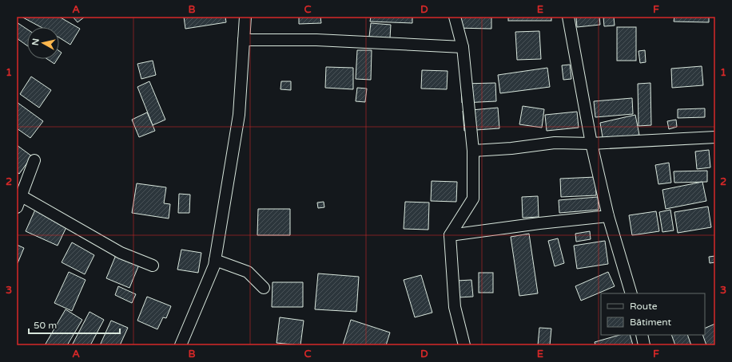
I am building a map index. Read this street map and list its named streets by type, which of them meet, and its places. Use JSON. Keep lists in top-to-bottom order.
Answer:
{
  "legend": ["Route", "Bâtiment"],
  "scale_bar": "50 m",
  "north": "left",
  "grid": {
    "columns": [
      "A",
      "B",
      "C",
      "D",
      "E",
      "F"
    ],
    "rows": ["1", "2", "3"]
  }
}
